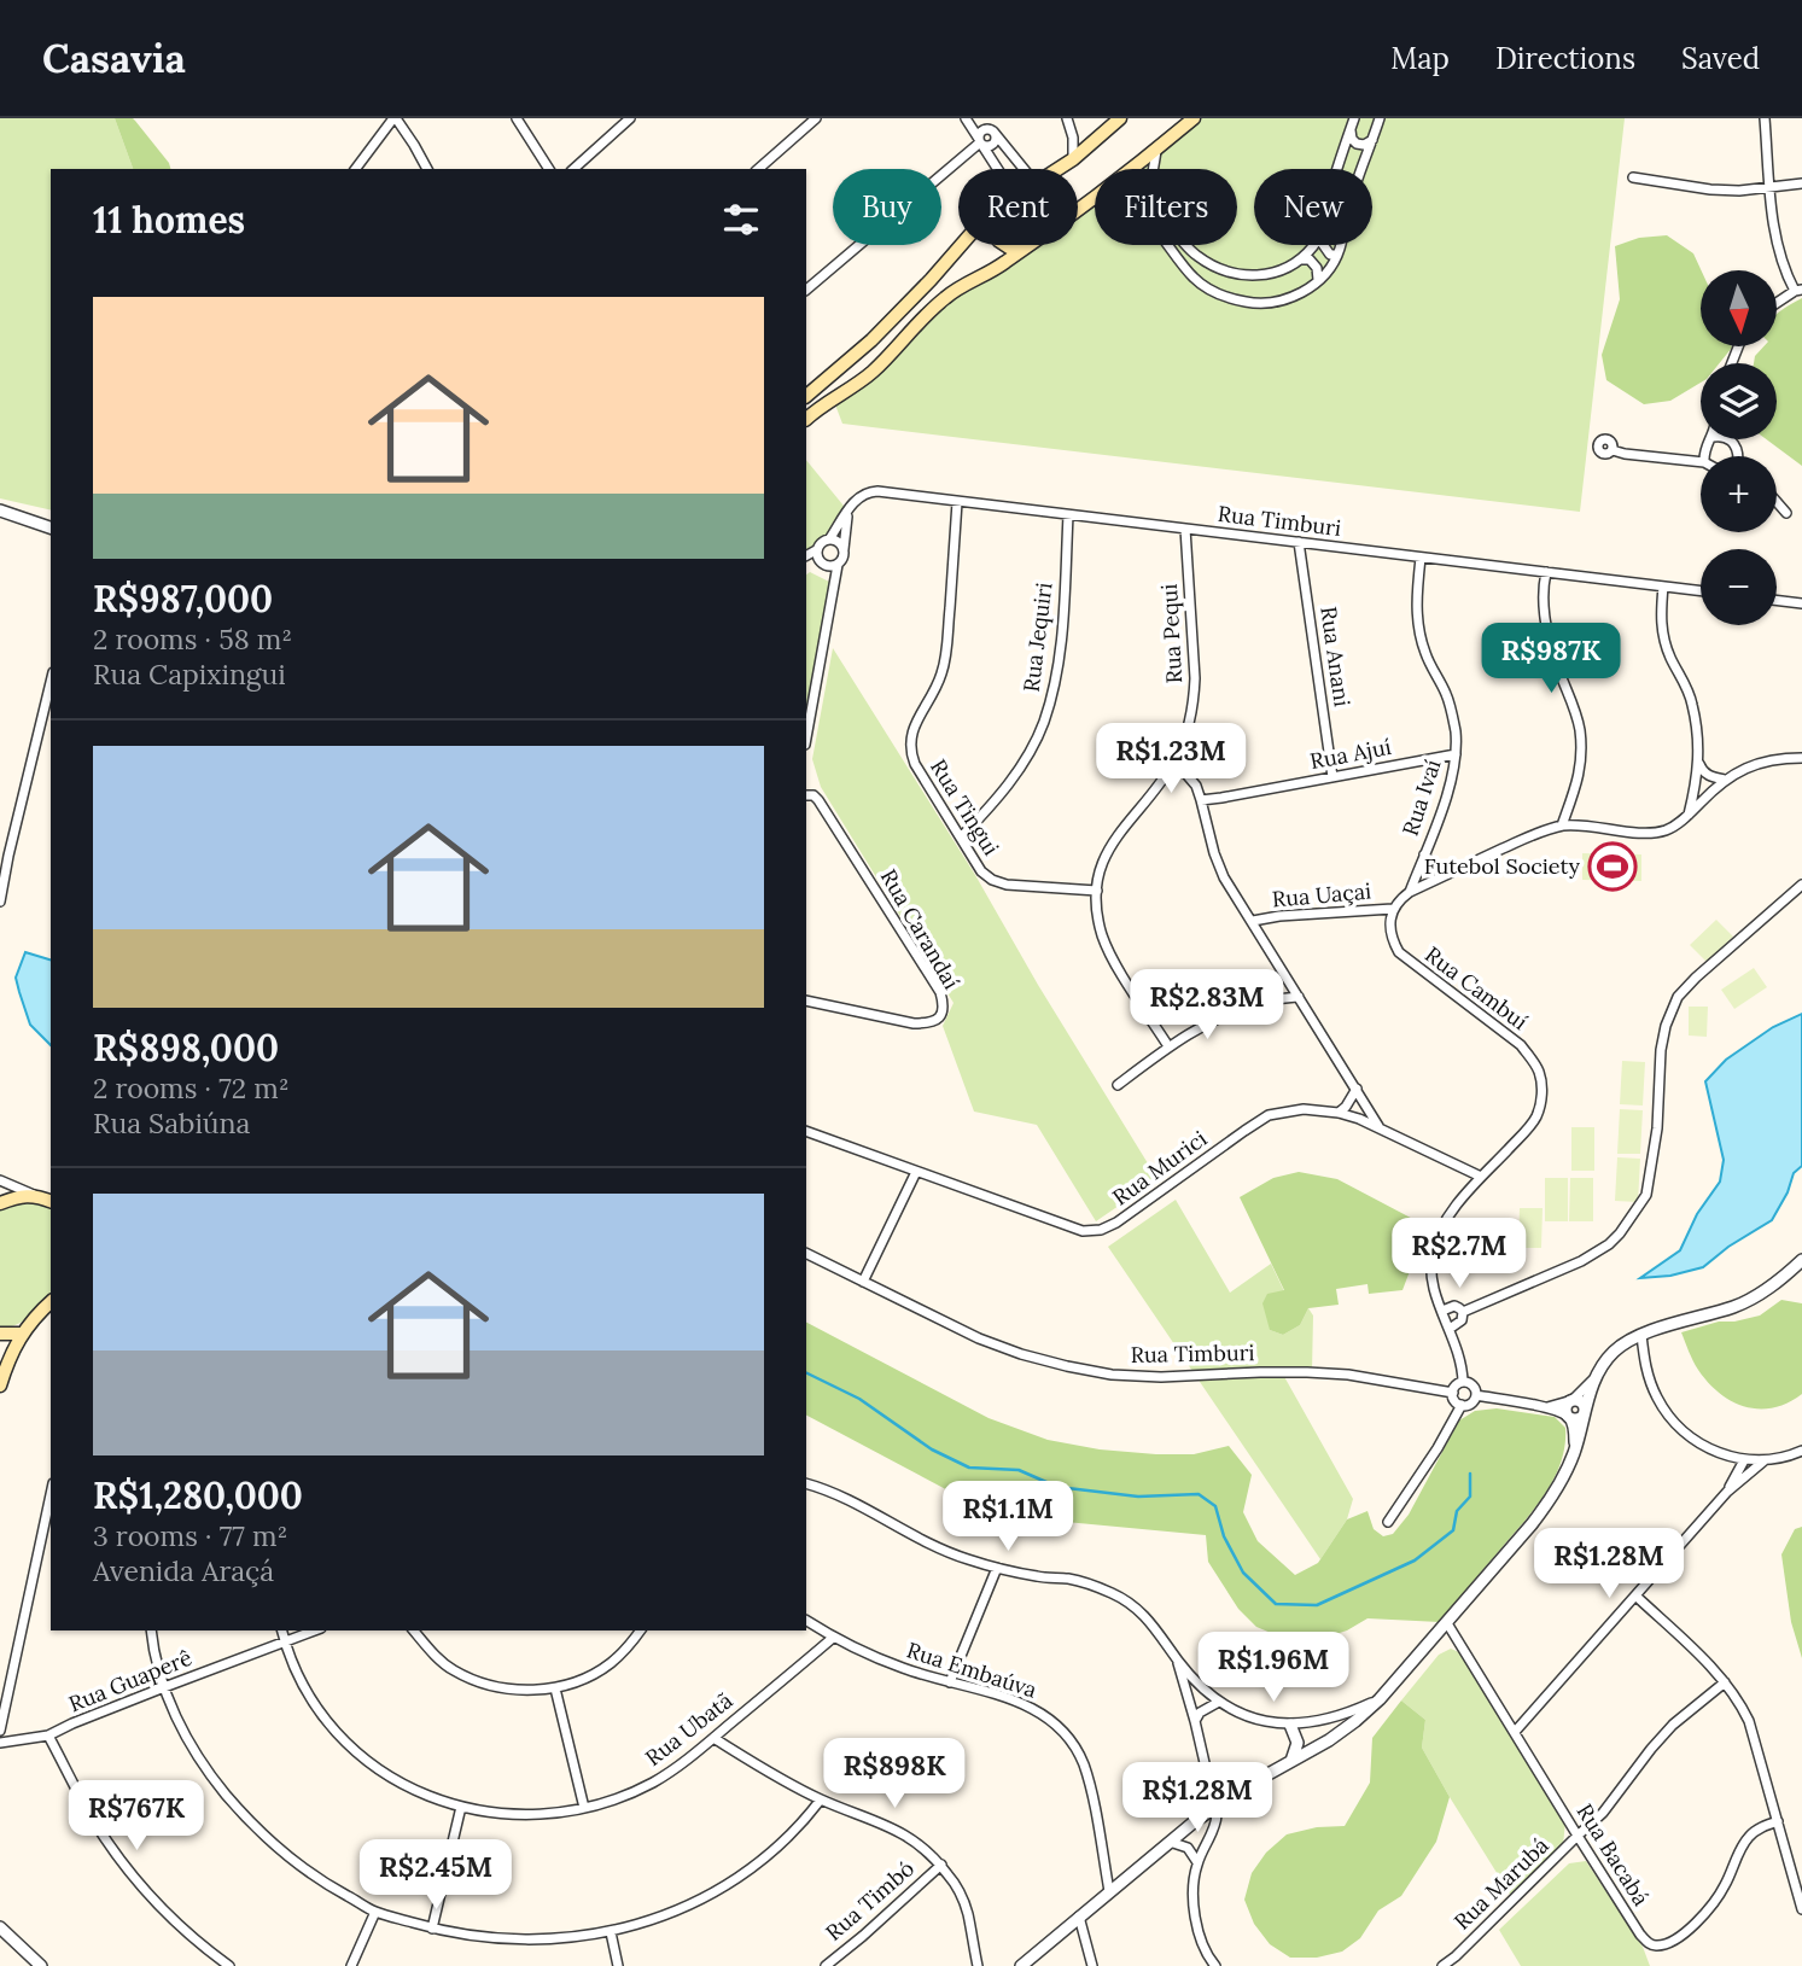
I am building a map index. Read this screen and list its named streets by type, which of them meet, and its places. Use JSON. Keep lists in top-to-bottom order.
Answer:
{
  "streets": {
    "street": [
      "Rua Timburi",
      "Rua Pequi",
      "Rua Jequiri",
      "Rua Anani",
      "Rua Ajuí",
      "Rua Ivaí",
      "Rua Tingui",
      "Rua Uaçai",
      "Rua Carandaí",
      "Rua Cambuí",
      "Rua Murici",
      "Rua Embaúva",
      "Rua Guaperê",
      "Rua Ubatã",
      "Rua Bacabá",
      "Rua Marubá",
      "Rua Timbó"
    ]
  },
  "crossings": [
    ["Rua Timburi", "Rua Pequi"],
    ["Rua Timburi", "Rua Jequiri"],
    ["Rua Timburi", "Rua Anani"],
    ["Rua Timburi", "Rua Ivaí"],
    ["Rua Timburi", "Rua Tingui"],
    ["Rua Pequi", "Rua Tingui"],
    ["Rua Jequiri", "Rua Tingui"],
    ["Rua Anani", "Rua Ajuí"],
    ["Rua Ajuí", "Rua Ivaí"],
    ["Rua Uaçai", "Rua Cambuí"],
    ["Rua Cambuí", "Rua Murici"],
    ["Rua Embaúva", "Rua Ubatã"],
    ["Rua Guaperê", "Rua Ubatã"],
    ["Rua Bacabá", "Rua Marubá"]
  ],
  "places": {
    "sports": ["Futebol Society"]
  },
  "north": "bottom",
  "page": {
    "header": "Casavia",
    "nav": ["Map", "Directions", "Saved"],
    "chip": [
      "Buy",
      "Rent",
      "Filters",
      "New"
    ],
    "heading": "11 homes",
    "map_buttons": ["+", "−"],
    "list": [
      {
        "name": "R$987,000",
        "note": "2 rooms · 58 m² · Rua Capixingui"
      },
      {
        "name": "R$898,000",
        "note": "2 rooms · 72 m² · Rua Sabiúna"
      },
      {
        "name": "R$1,280,000",
        "note": "3 rooms · 77 m² · Avenida Araçá"
      }
    ],
    "price": [
      "R$987K",
      "R$1.23M",
      "R$2.83M",
      "R$2.7M",
      "R$1.1M",
      "R$1.28M",
      "R$1.96M",
      "R$898K",
      "R$1.28M",
      "R$767K",
      "R$2.45M"
    ]
  }
}
